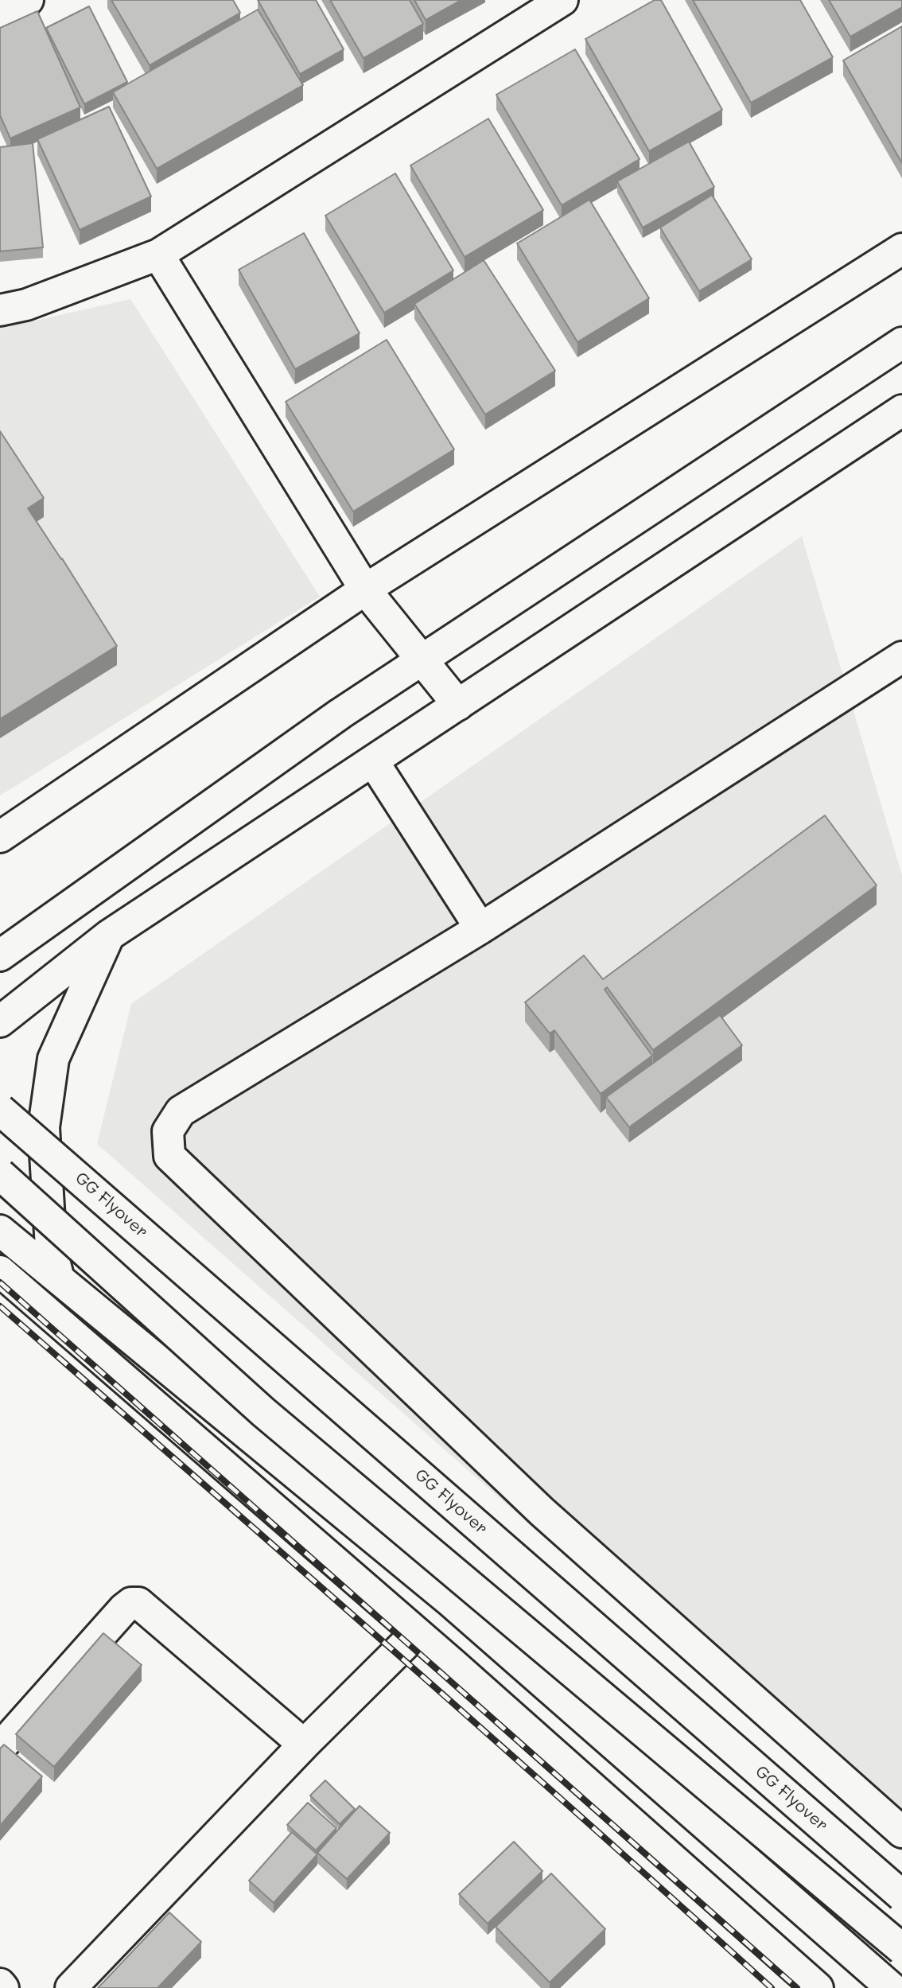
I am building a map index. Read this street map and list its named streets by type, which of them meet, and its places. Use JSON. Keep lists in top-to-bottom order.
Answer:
{
  "streets": {
    "main road": ["GG Flyover"]
  }
}
